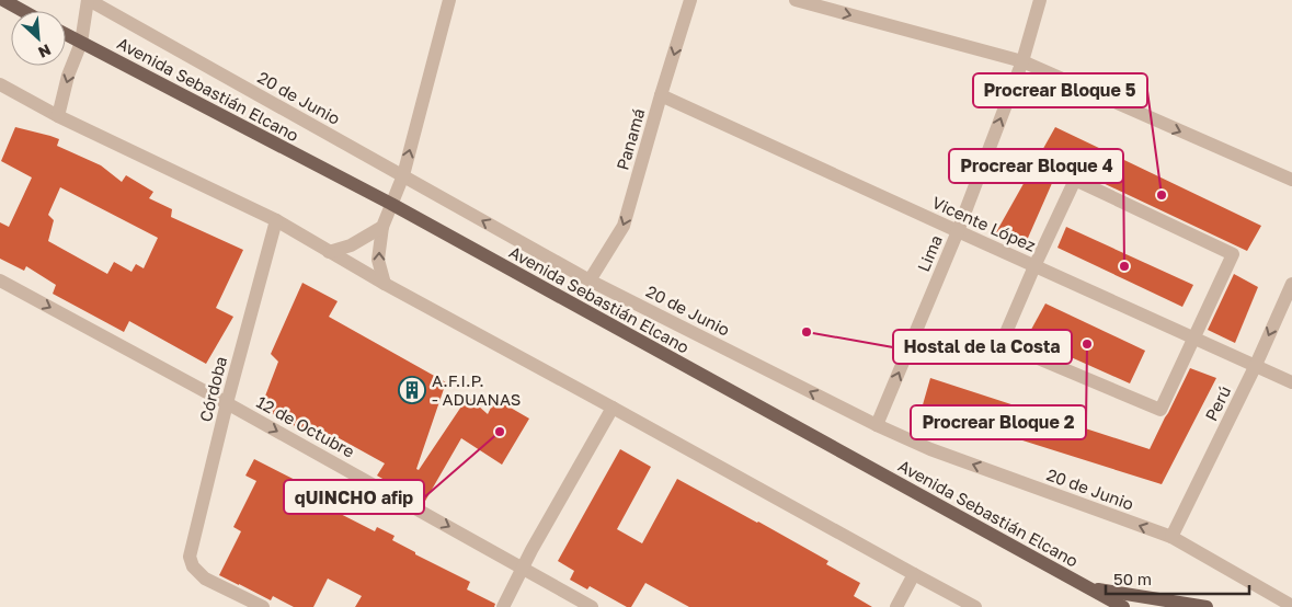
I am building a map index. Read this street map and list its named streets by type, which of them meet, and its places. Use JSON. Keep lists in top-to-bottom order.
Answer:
{
  "streets": {
    "main road": ["Avenida Sebastián Elcano"],
    "street": [
      "20 de Junio",
      "Panamá",
      "Vicente López",
      "Lima",
      "Córdoba",
      "Perú",
      "12 de Octubre"
    ]
  },
  "crossings": [
    ["20 de Junio", "Panamá"],
    ["20 de Junio", "Lima"],
    ["20 de Junio", "Perú"],
    ["Panamá", "Vicente López"],
    ["Vicente López", "Lima"],
    ["Vicente López", "Perú"],
    ["Córdoba", "12 de Octubre"]
  ],
  "one_way": ["Panamá", "Lima", "12 de Octubre"],
  "places": {
    "other": [
      "Procrear Bloque 5",
      "Procrear Bloque 4",
      "Hostal de la Costa",
      "Procrear Bloque 2",
      "qUINCHO afip"
    ],
    "building": ["A.F.I.P. - ADUANAS"]
  },
  "scale_bar": "50 m",
  "north": "bottom right"
}
